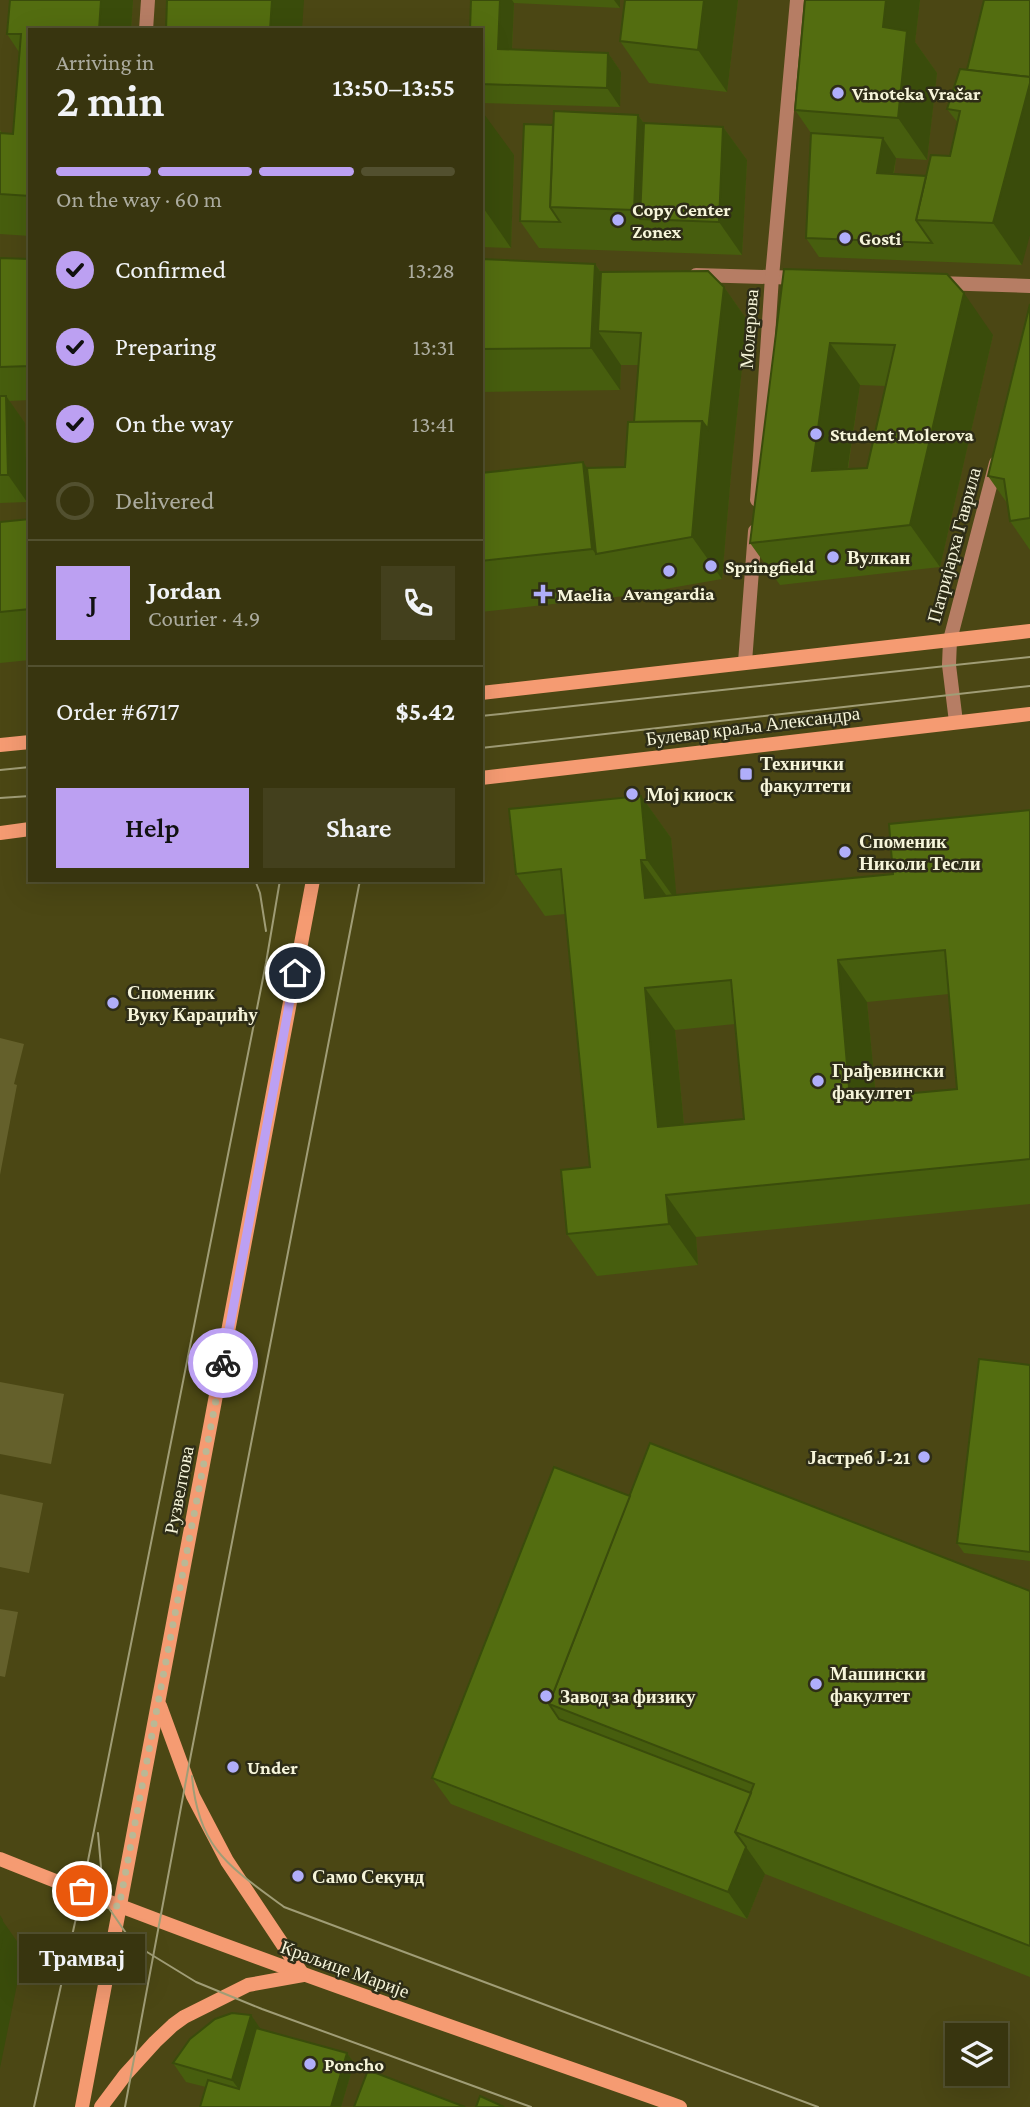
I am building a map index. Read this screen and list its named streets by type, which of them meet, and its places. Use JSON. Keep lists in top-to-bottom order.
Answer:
{
  "streets": {
    "main road": ["Булевар краља Александра", "Рузвелтова", "Краљице Марије"],
    "street": ["Молерова", "Патријарха Гаврила"]
  },
  "crossings": [
    ["Патријарха Гаврила", "Булевар краља Александра"],
    ["Рузвелтова", "Краљице Марије"]
  ],
  "places": {
    "other": [
      "Vinoteka Vračar",
      "Copy Center Zonex",
      "Gosti",
      "Student Molerova",
      "Вулкан",
      "Springfield",
      "Avangardia",
      "Мој киоск",
      "Споменик Николи Тесли",
      "Споменик Вуку Караџићу",
      "Грађевински факултет",
      "Јастреб Ј-21",
      "Машински факултет",
      "Завод за физику",
      "Under",
      "Само Секунд",
      "Трамвај",
      "Poncho"
    ],
    "health": ["Maelia"],
    "transit": ["Технички факултети"]
  },
  "page": {
    "heading": ["2 min", "Arriving in", "13:50–13:55"],
    "panel": [
      "Jordan",
      "Courier · 4.9",
      "Order #6717",
      "$5.42"
    ],
    "bar": "On the way · 60 m",
    "list": [
      ["Confirmed", "13:28"],
      ["Preparing", "13:31"],
      ["On the way", "13:41"],
      "Delivered"
    ],
    "round": "J",
    "buttons": ["Help", "Share"],
    "bubble": "Трамвај"
  }
}
